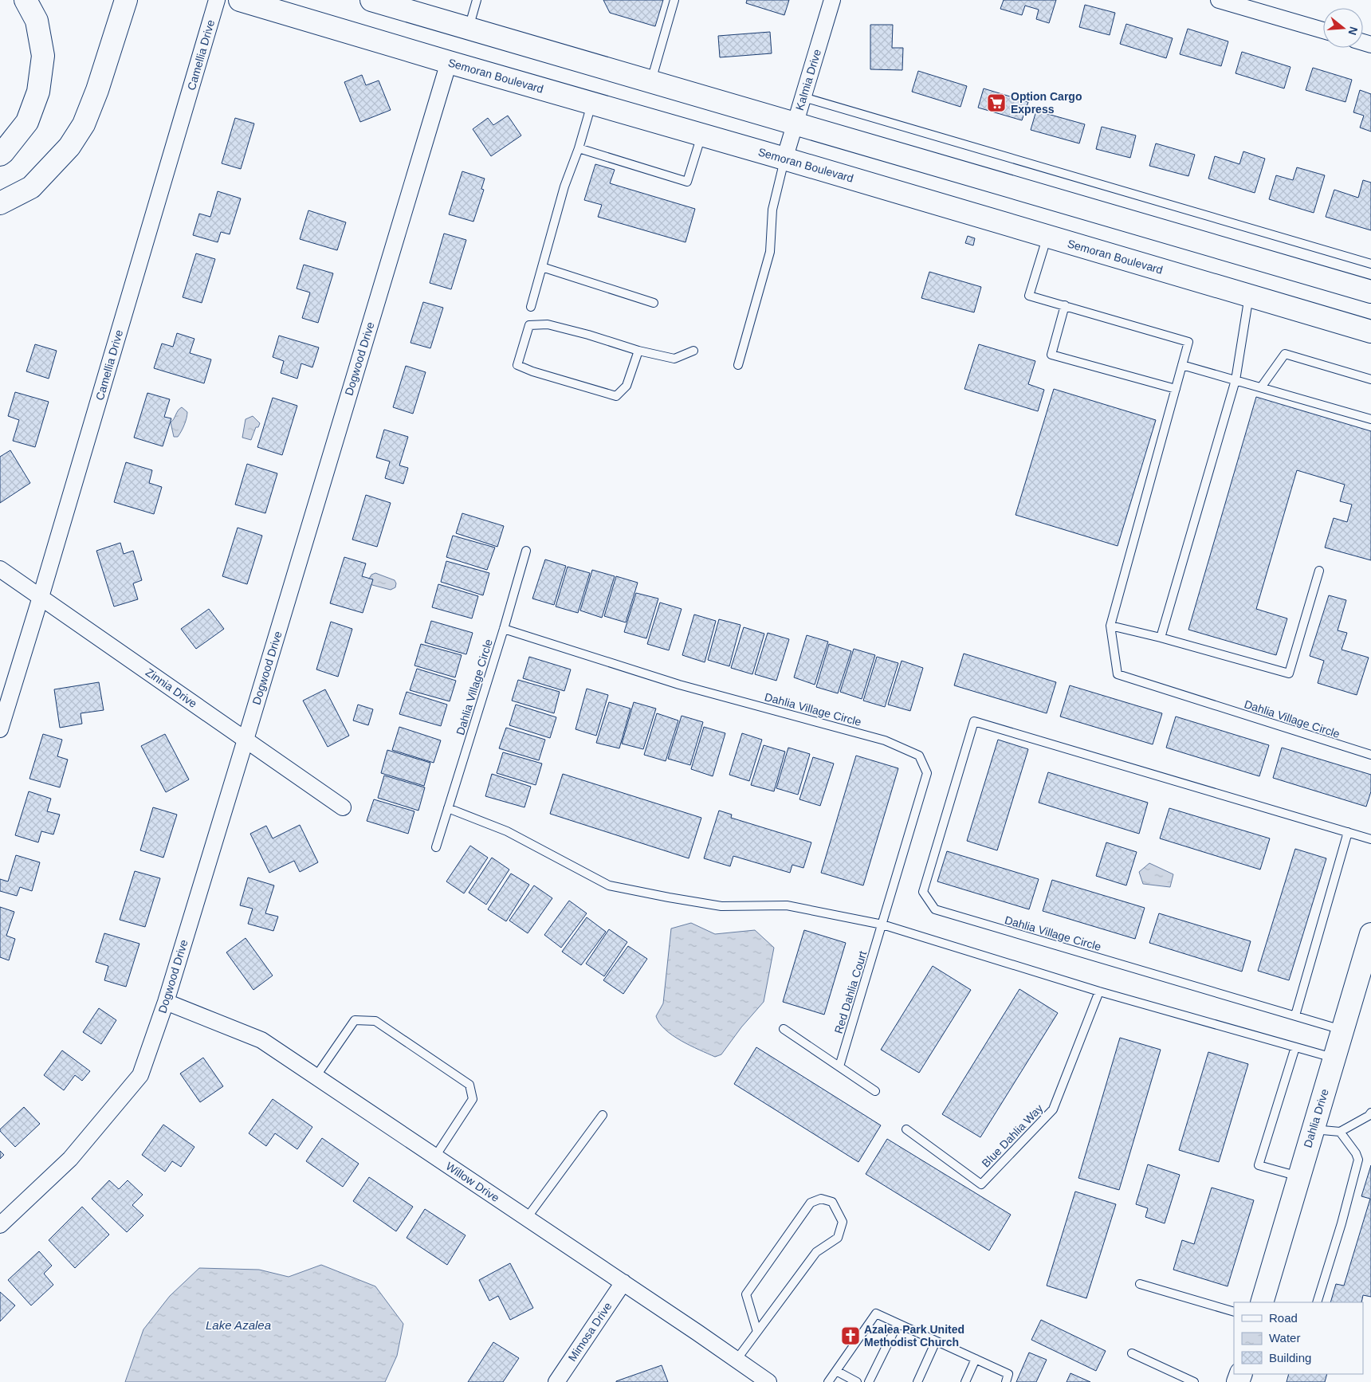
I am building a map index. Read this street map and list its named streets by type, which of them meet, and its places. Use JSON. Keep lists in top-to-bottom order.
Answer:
{
  "streets": {
    "main road": ["Semoran Boulevard", "Dahlia Drive"],
    "street": [
      "Camellia Drive",
      "Kalmia Drive",
      "Dogwood Drive",
      "Zinnia Drive",
      "Willow Drive",
      "Mimosa Drive"
    ],
    "lane": ["Dahlia Village Circle", "Red Dahlia Court", "Blue Dahlia Way"]
  },
  "crossings": [
    ["Camellia Drive", "Zinnia Drive"],
    ["Semoran Boulevard", "Kalmia Drive"],
    ["Semoran Boulevard", "Dogwood Drive"],
    ["Dogwood Drive", "Zinnia Drive"],
    ["Dogwood Drive", "Willow Drive"],
    ["Dahlia Village Circle", "Red Dahlia Court"],
    ["Dahlia Village Circle", "Dahlia Drive"],
    ["Willow Drive", "Mimosa Drive"]
  ],
  "water": ["Lake Azalea"],
  "places": {
    "supermarket": ["Option Cargo Express"],
    "church": ["Azalea Park United Methodist Church"]
  },
  "legend": ["Road", "Water", "Building"],
  "north": "right"
}
